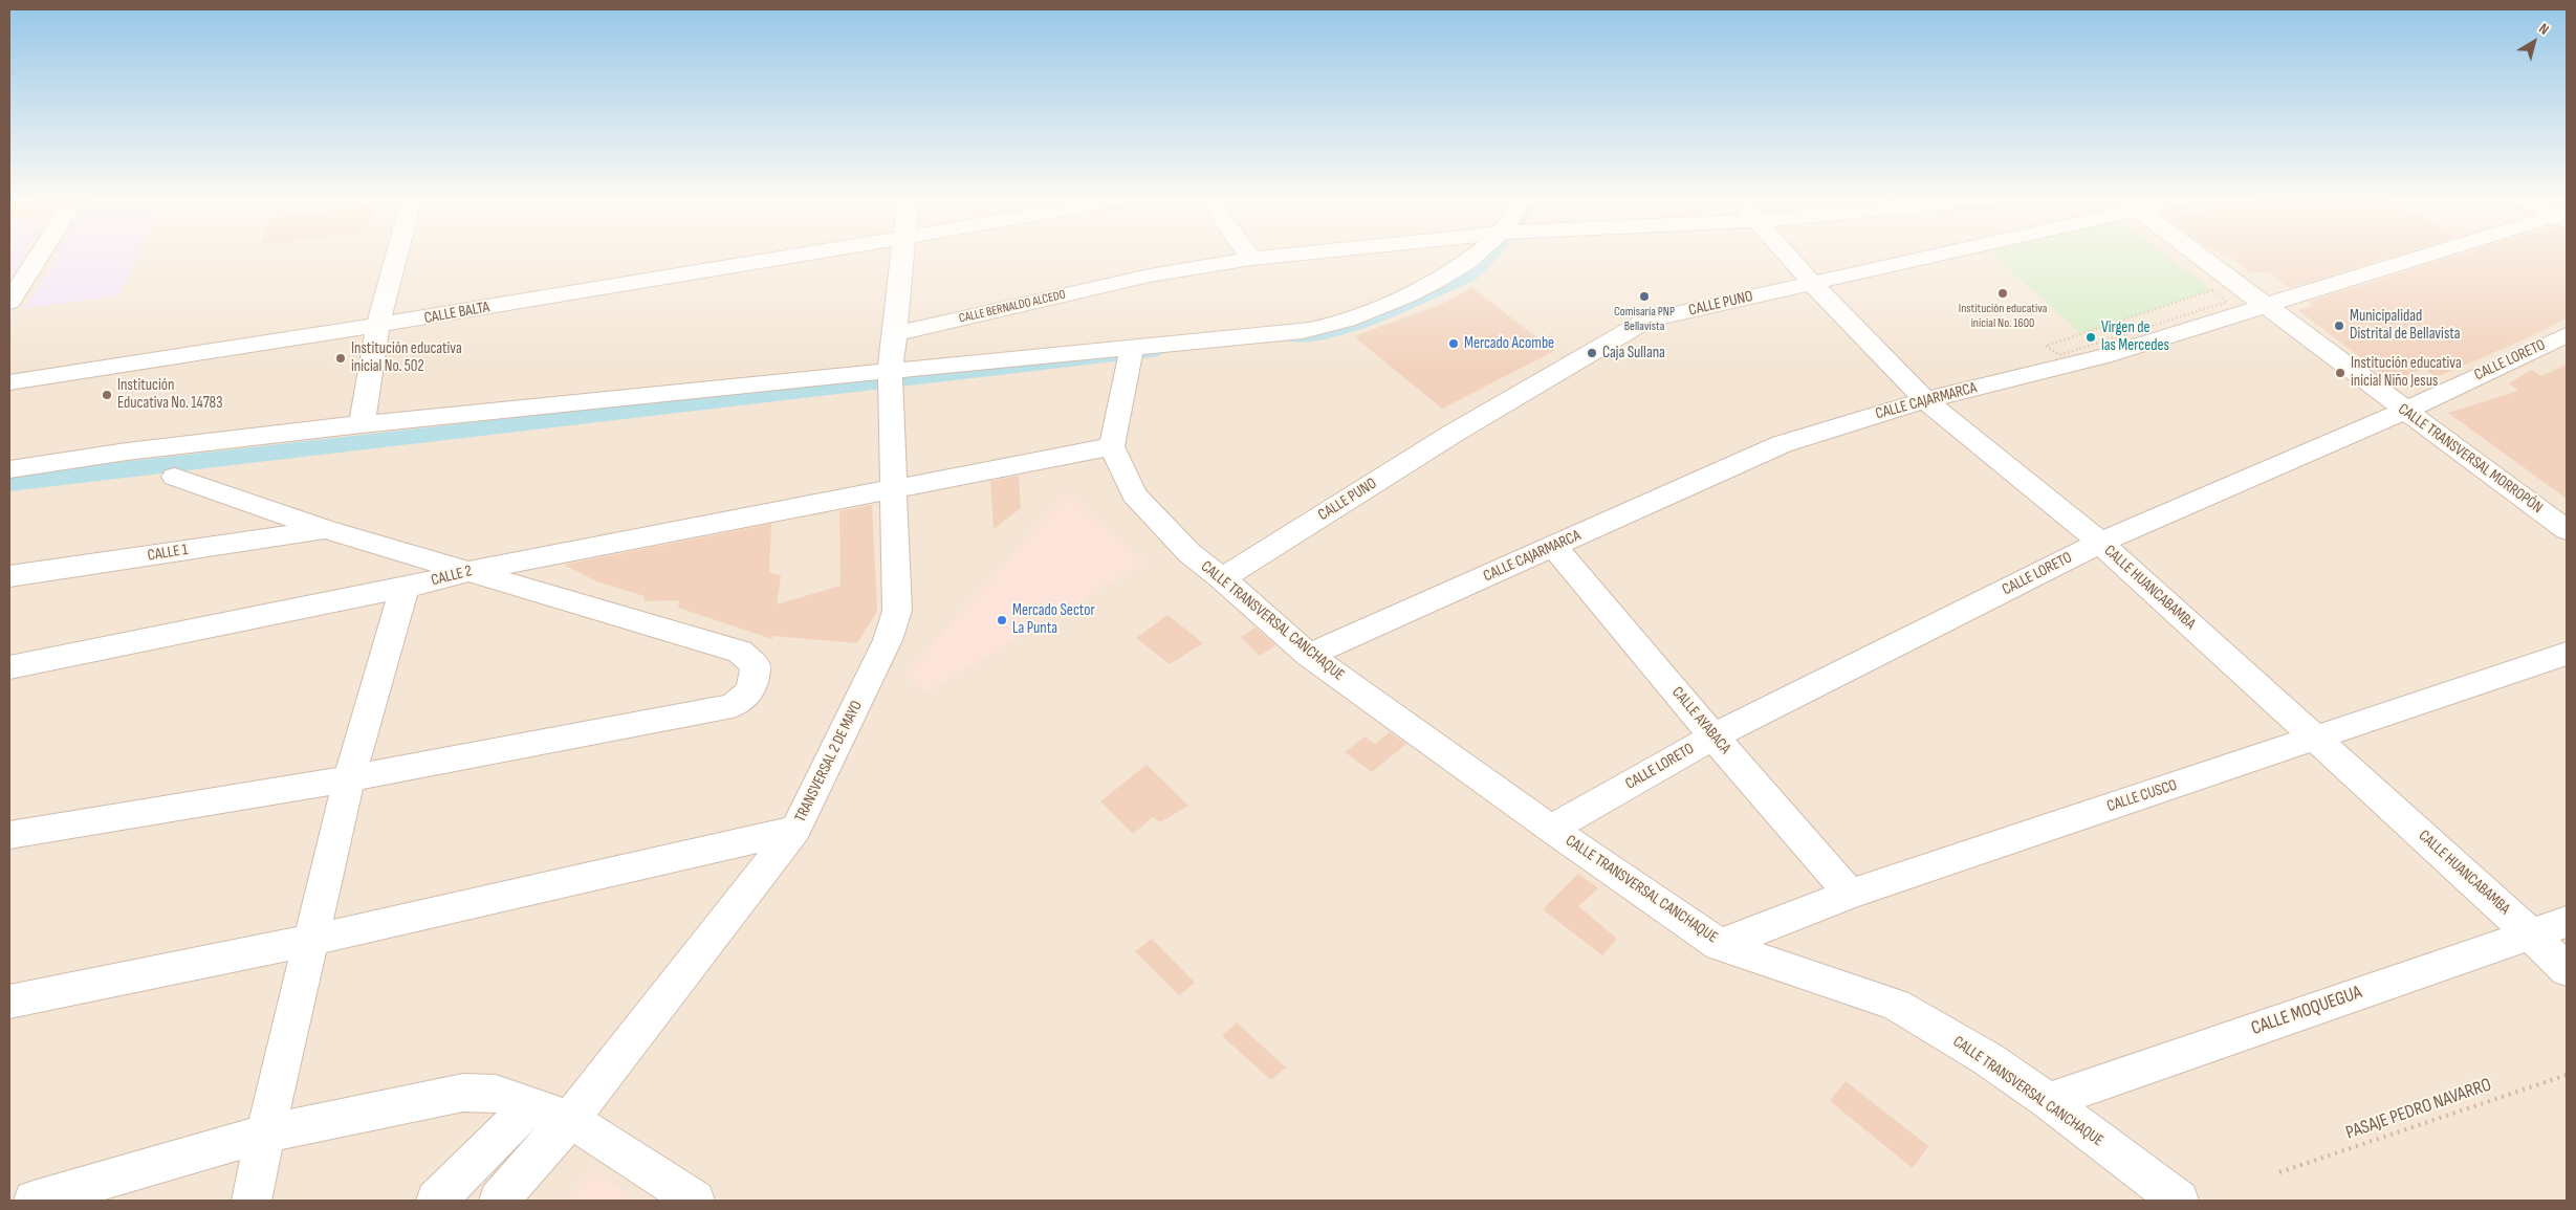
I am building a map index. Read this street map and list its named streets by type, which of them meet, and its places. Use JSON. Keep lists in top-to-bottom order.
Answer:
{
  "streets": {
    "street": [
      "CALLE PUNO",
      "CALLE BERNALDO ALCEDO",
      "CALLE BALTA",
      "CALLE LORETO",
      "CALLE CAJARMARCA",
      "CALLE TRANSVERSAL MORROPÓN",
      "CALLE 1",
      "CALLE 2",
      "CALLE HUANCABAMBA",
      "CALLE TRANSVERSAL CANCHAQUE",
      "CALLE AYABACA",
      "TRANSVERSAL 2 DE MAYO",
      "CALLE CUSCO",
      "CALLE MOQUEGUA"
    ],
    "path": ["PASAJE PEDRO NAVARRO"]
  },
  "crossings": [
    ["CALLE PUNO", "CALLE HUANCABAMBA"],
    ["CALLE PUNO", "CALLE TRANSVERSAL CANCHAQUE"],
    ["CALLE BERNALDO ALCEDO", "TRANSVERSAL 2 DE MAYO"],
    ["CALLE LORETO", "CALLE TRANSVERSAL MORROPÓN"],
    ["CALLE LORETO", "CALLE HUANCABAMBA"],
    ["CALLE LORETO", "CALLE TRANSVERSAL CANCHAQUE"],
    ["CALLE LORETO", "CALLE AYABACA"],
    ["CALLE CAJARMARCA", "CALLE TRANSVERSAL MORROPÓN"],
    ["CALLE CAJARMARCA", "CALLE HUANCABAMBA"],
    ["CALLE CAJARMARCA", "CALLE TRANSVERSAL CANCHAQUE"],
    ["CALLE CAJARMARCA", "CALLE AYABACA"],
    ["CALLE 2", "CALLE TRANSVERSAL CANCHAQUE"],
    ["CALLE 2", "TRANSVERSAL 2 DE MAYO"],
    ["CALLE HUANCABAMBA", "CALLE CUSCO"],
    ["CALLE HUANCABAMBA", "CALLE MOQUEGUA"],
    ["CALLE TRANSVERSAL CANCHAQUE", "CALLE CUSCO"],
    ["CALLE TRANSVERSAL CANCHAQUE", "CALLE MOQUEGUA"],
    ["CALLE AYABACA", "CALLE CUSCO"]
  ],
  "places": [
    "Institución educativa inicial No. 1600",
    "Comisaría PNP Bellavista",
    "Municipalidad Distrital de Bellavista",
    "Virgen de las Mercedes",
    "Mercado Acombe",
    "Caja Sullana",
    "Institución educativa inicial No. 502",
    "Institución educativa inicial Niño Jesus",
    "Institución Educativa No. 14783",
    "Mercado Sector La Punta"
  ],
  "north": "top right"
}
